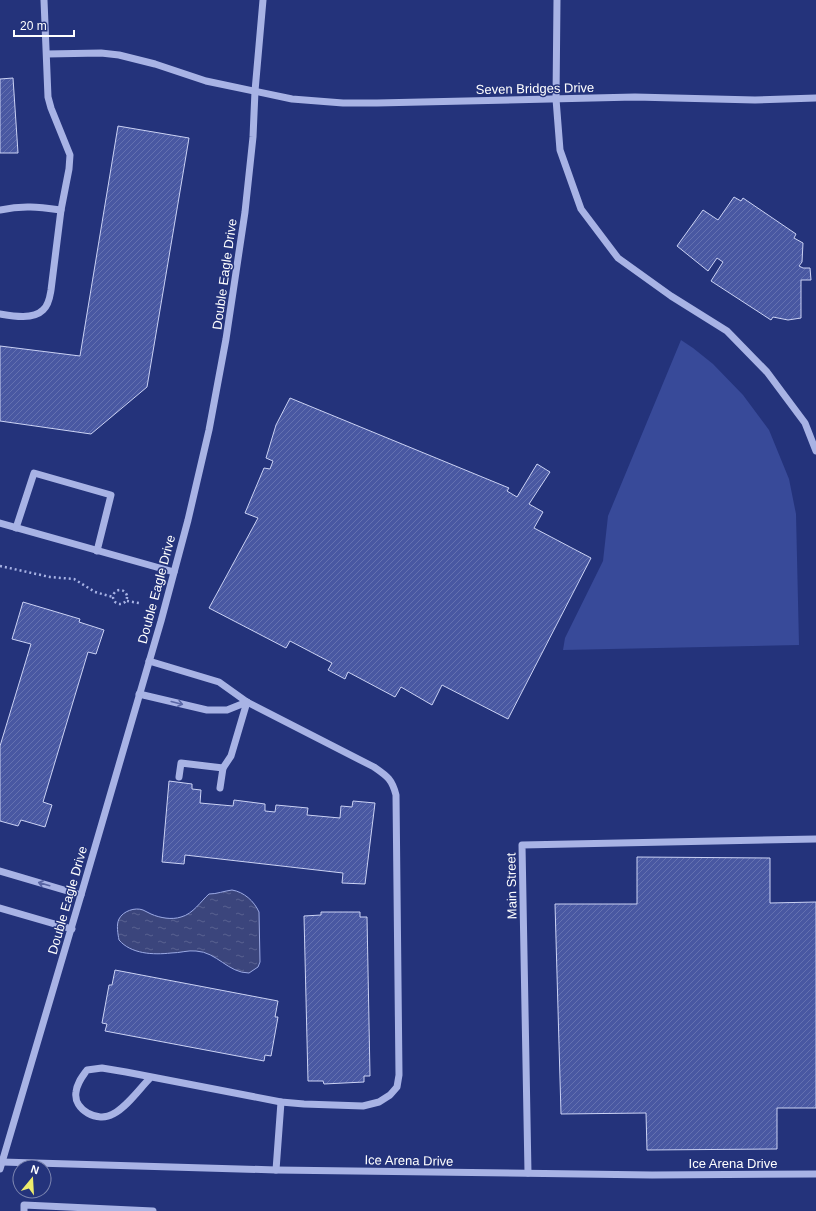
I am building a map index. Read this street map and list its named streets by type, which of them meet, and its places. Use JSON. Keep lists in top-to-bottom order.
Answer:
{
  "streets": {
    "street": [
      "Seven Bridges Drive",
      "Double Eagle Drive",
      "Main Street",
      "Ice Arena Drive"
    ]
  },
  "crossings": [
    ["Seven Bridges Drive", "Double Eagle Drive"],
    ["Double Eagle Drive", "Ice Arena Drive"],
    ["Main Street", "Ice Arena Drive"]
  ],
  "scale_bar": "20 m",
  "north": "top"
}
